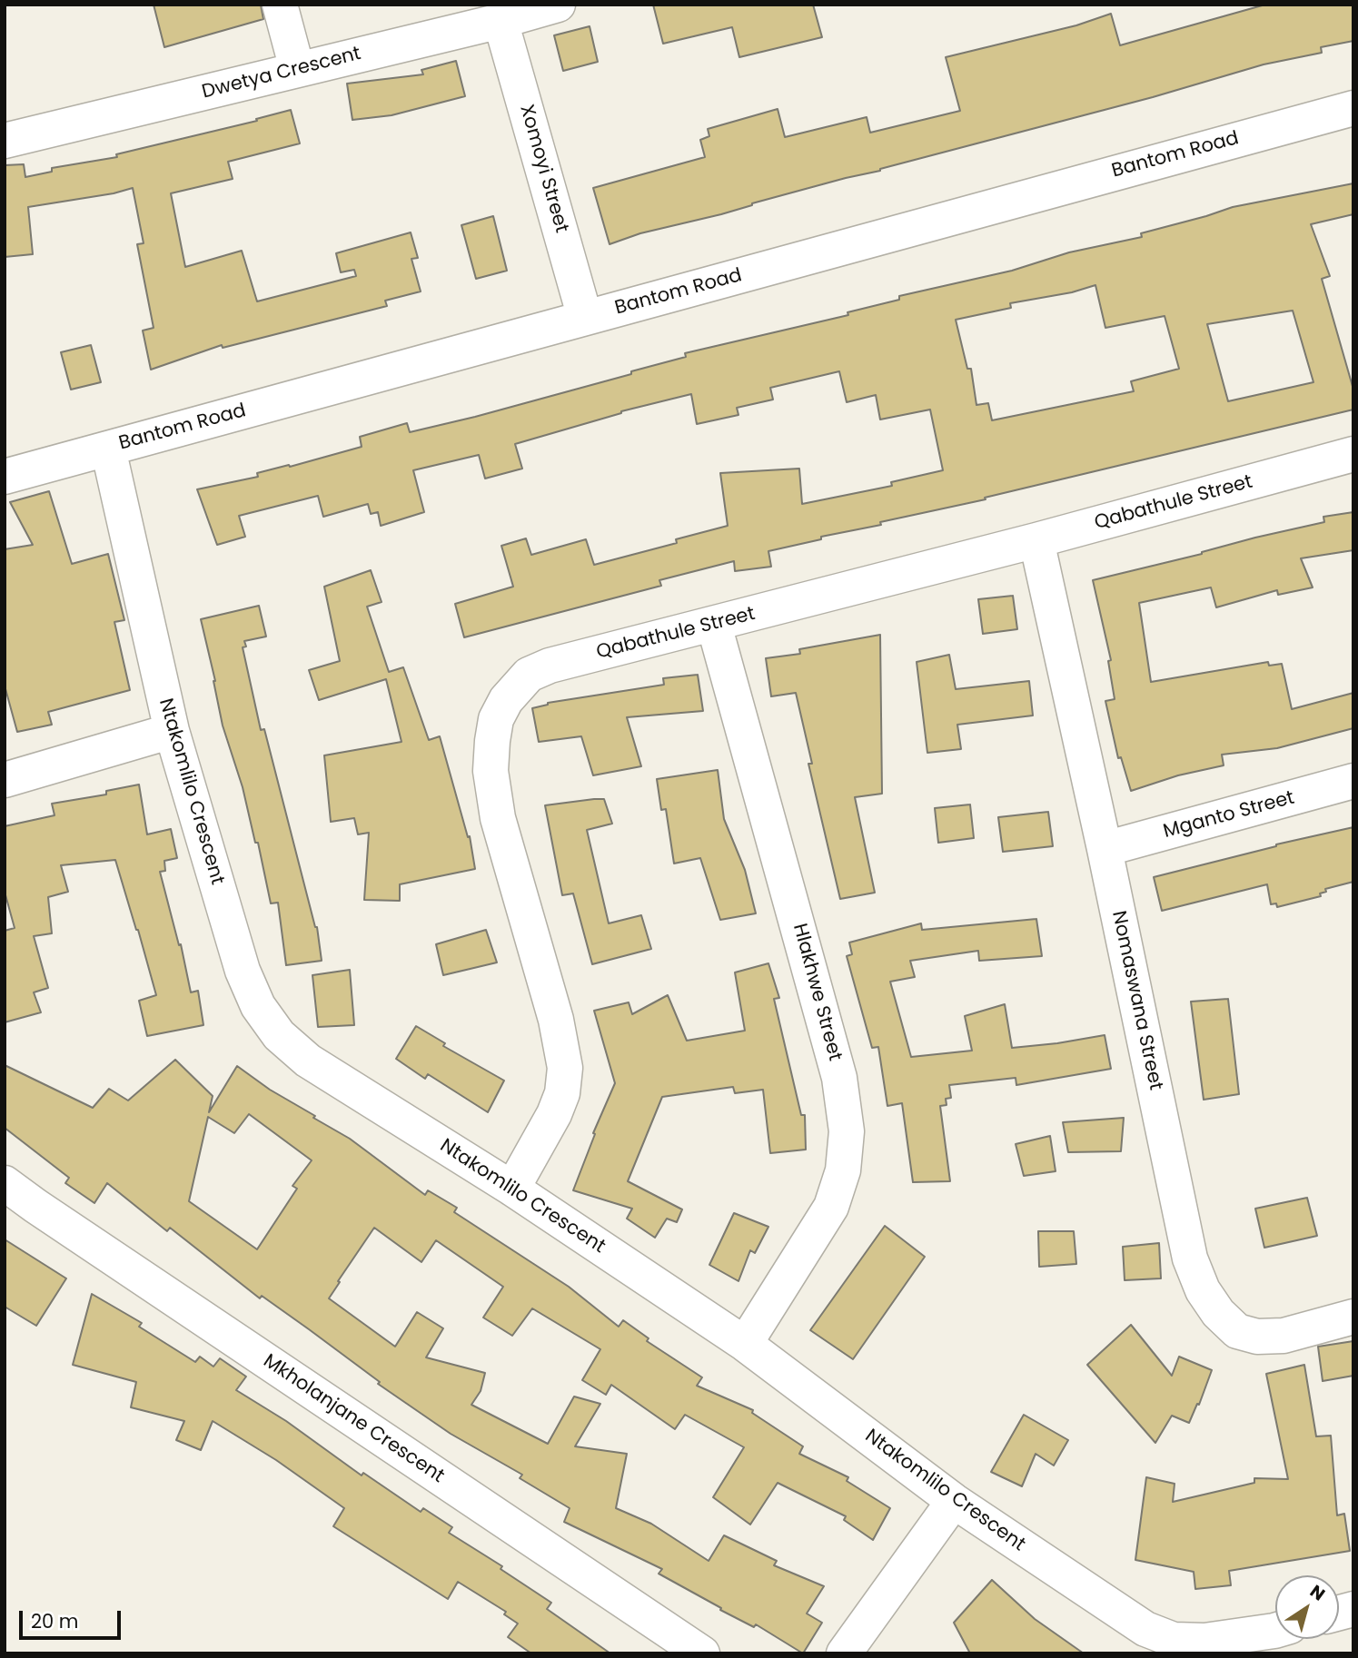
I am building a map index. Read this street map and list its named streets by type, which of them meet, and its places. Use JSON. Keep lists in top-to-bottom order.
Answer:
{
  "streets": {
    "street": [
      "Dwetya Crescent",
      "Bantom Road",
      "Xomoyi Street",
      "Qabathule Street",
      "Ntakomlilo Crescent",
      "Mganto Street",
      "Hlakhwe Street",
      "Nomaswana Street",
      "Mkholanjane Crescent"
    ]
  },
  "crossings": [
    ["Dwetya Crescent", "Xomoyi Street"],
    ["Bantom Road", "Xomoyi Street"],
    ["Bantom Road", "Ntakomlilo Crescent"],
    ["Qabathule Street", "Ntakomlilo Crescent"],
    ["Qabathule Street", "Hlakhwe Street"],
    ["Qabathule Street", "Nomaswana Street"],
    ["Ntakomlilo Crescent", "Hlakhwe Street"],
    ["Mganto Street", "Nomaswana Street"]
  ],
  "scale_bar": "20 m",
  "north": "top right"
}
